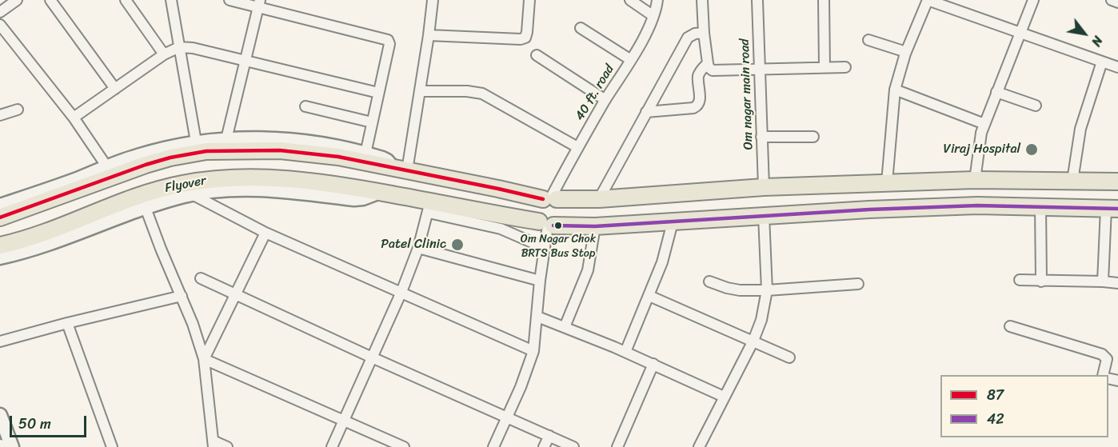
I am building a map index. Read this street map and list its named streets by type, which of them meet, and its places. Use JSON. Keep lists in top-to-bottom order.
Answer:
{
  "streets": {
    "highway": ["Flyover"],
    "street": ["40 ft. road", "Om nagar main road"]
  },
  "crossings": [
    ["40 ft. road", "Flyover"]
  ],
  "places": ["Viraj Hospital", "Om Nagar Chok BRTS Bus Stop", "Patel Clinic"],
  "lines": ["transit line 87", "transit line 42"],
  "legend": ["87", "42"],
  "scale_bar": "50 m",
  "north": "bottom right"
}
